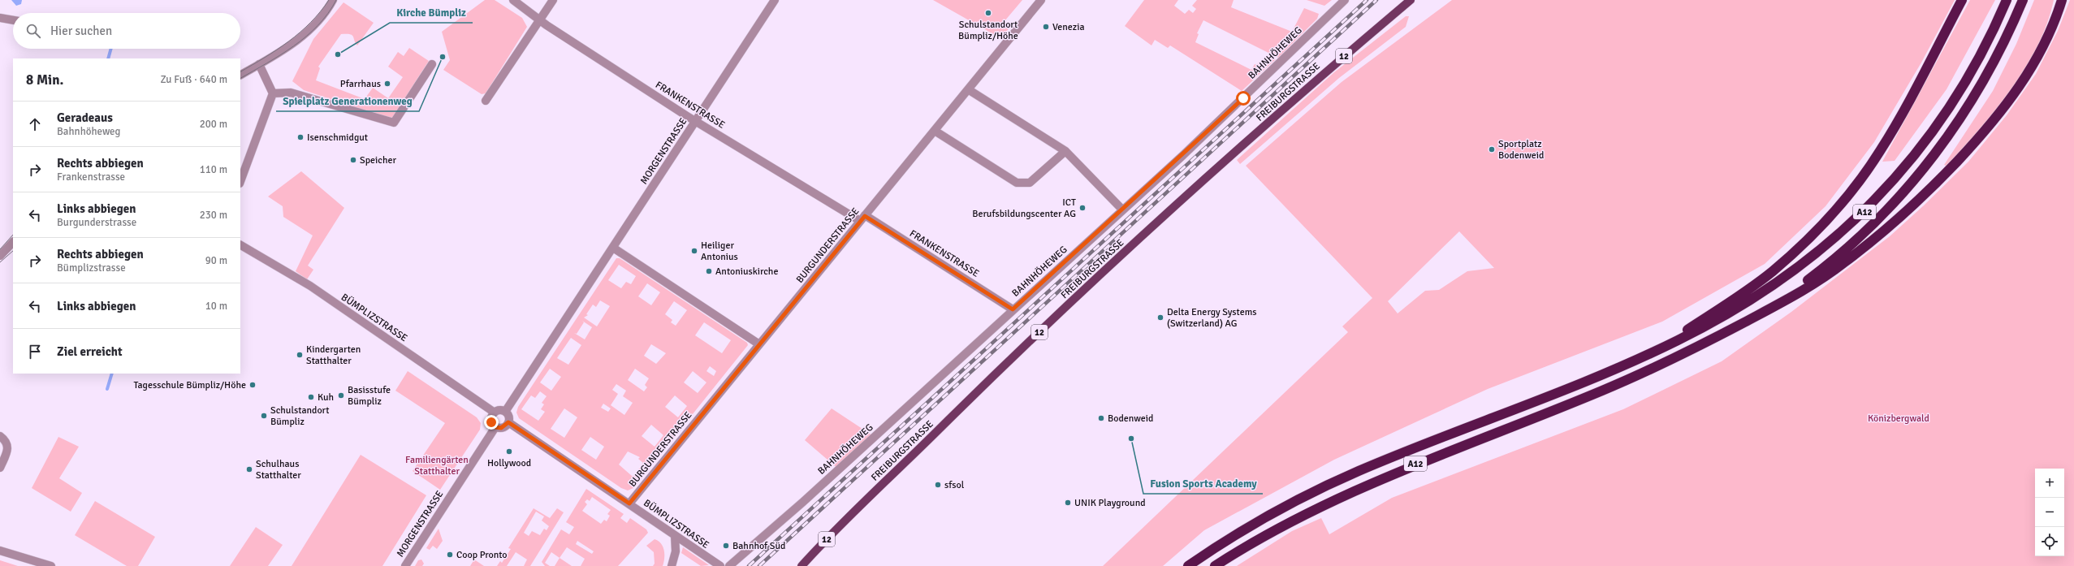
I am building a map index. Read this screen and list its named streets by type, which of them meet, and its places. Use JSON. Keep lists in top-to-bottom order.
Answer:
{
  "streets": {
    "highway": ["A12"],
    "main road": ["12", "FREIBURGSTRASSE"],
    "street": [
      "BAHNHÖHEWEG",
      "FRANKENSTRASSE",
      "MORGENSTRASSE",
      "BURGUNDERSTRASSE",
      "BÜMPLIZSTRASSE"
    ]
  },
  "crossings": [
    ["BAHNHÖHEWEG", "FRANKENSTRASSE"],
    ["FRANKENSTRASSE", "MORGENSTRASSE"],
    ["FRANKENSTRASSE", "BURGUNDERSTRASSE"],
    ["MORGENSTRASSE", "BÜMPLIZSTRASSE"],
    ["BURGUNDERSTRASSE", "BÜMPLIZSTRASSE"]
  ],
  "parks": ["Könizbergwald", "Familiengärten Statthalter"],
  "places": [
    "Schulstandort Bümpliz/Höhe",
    "Venezia",
    "Kirche Bümpliz",
    "Spielplatz Generationenweg",
    "Pfarrhaus",
    "Isenschmidgut",
    "Sportplatz Bodenweid",
    "Speicher",
    "ICT Berufsbildungscenter AG",
    "Heiliger Antonius",
    "Antoniuskirche",
    "Delta Energy Systems (Switzerland) AG",
    "Kindergarten Statthalter",
    "Tagesschule Bümpliz/Höhe",
    "Basisstufe Bümpliz",
    "Kuh",
    "Schulstandort Bümpliz",
    "Bodenweid",
    "Fusion Sports Academy",
    "Hollywood",
    "Schulhaus Statthalter",
    "sfsol",
    "UNIK Playground",
    "Bahnhof Süd",
    "Coop Pronto"
  ],
  "page": {
    "search": "Hier suchen",
    "heading": ["8 Min.", "Zu Fuß · 640 m"],
    "list": [
      ["Geradeaus", "Bahnhöheweg", "200 m"],
      ["Rechts abbiegen", "Frankenstrasse", "110 m"],
      ["Links abbiegen", "Burgunderstrasse", "230 m"],
      ["Rechts abbiegen", "Bümplizstrasse", "90 m"],
      ["Links abbiegen", "10 m"],
      "Ziel erreicht"
    ],
    "map_buttons": ["+", "−"]
  }
}
